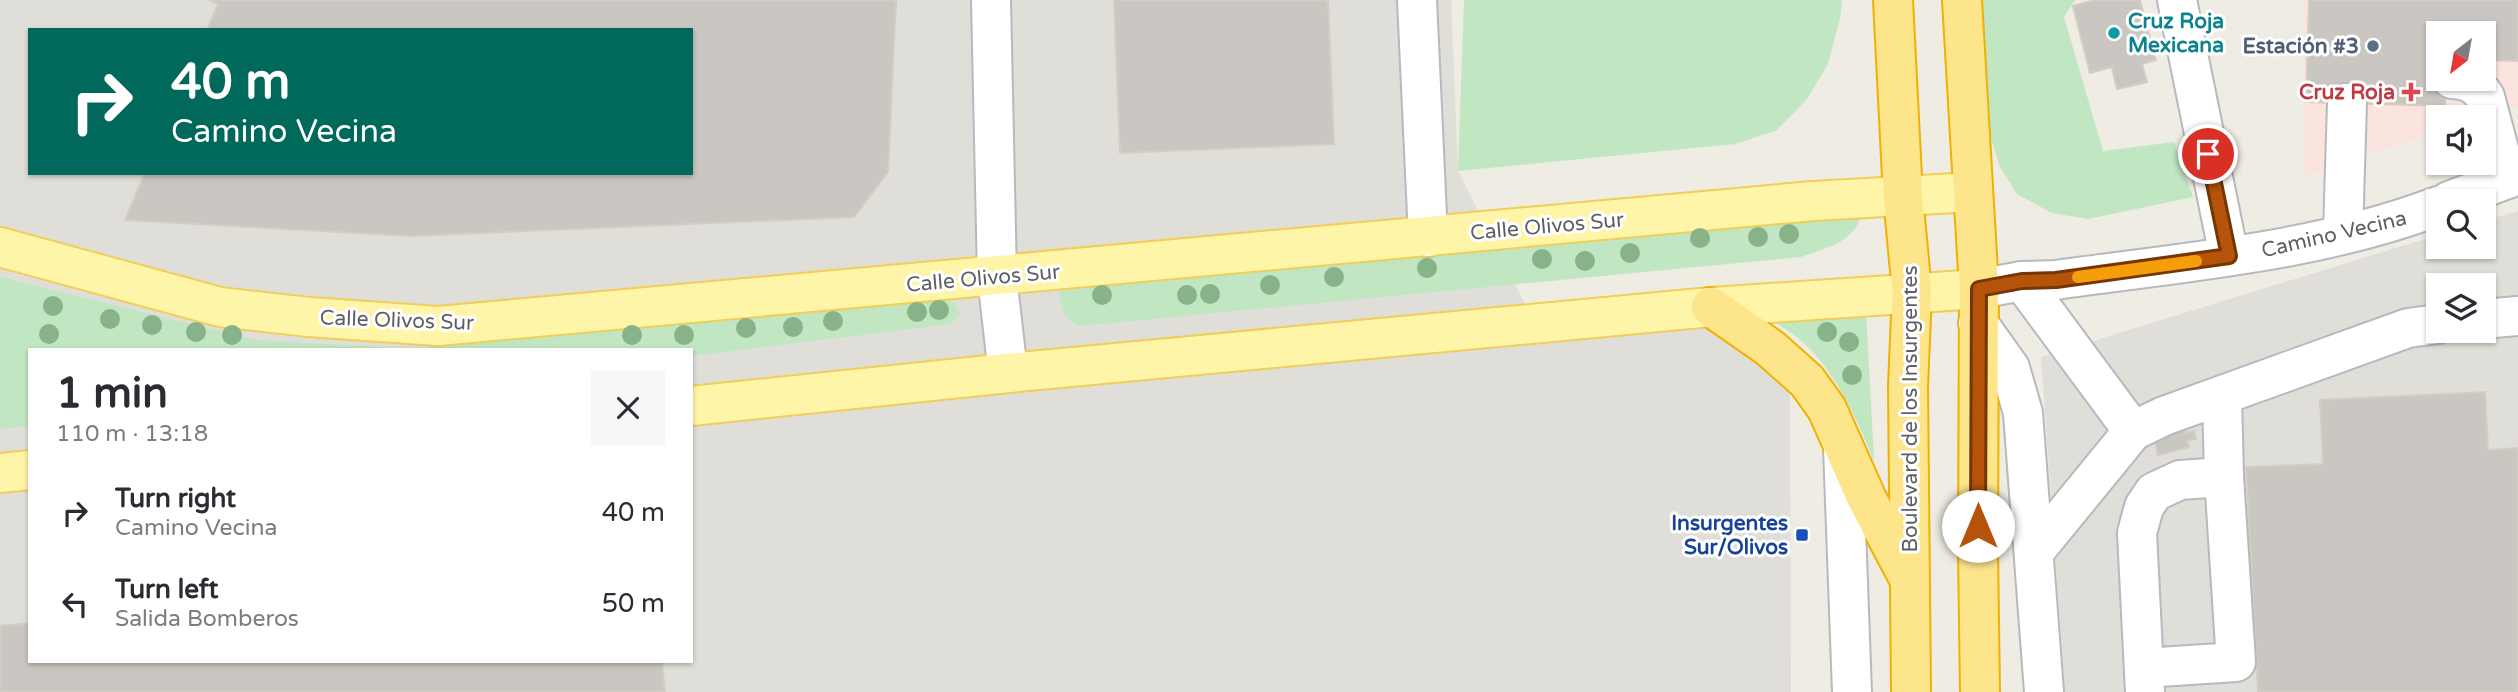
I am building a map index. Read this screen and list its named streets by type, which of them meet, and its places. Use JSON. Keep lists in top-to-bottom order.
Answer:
{
  "streets": {
    "highway": ["Boulevard de los Insurgentes"],
    "main road": ["Calle Olivos Sur"],
    "street": ["Camino Vecina"]
  },
  "crossings": [
    ["Calle Olivos Sur", "Boulevard de los Insurgentes"]
  ],
  "places": {
    "other": ["Cruz Roja Mexicana", "Estación #3"],
    "health": ["Cruz Roja"],
    "transit": ["Insurgentes Sur/Olivos"]
  },
  "north": "bottom left",
  "page": {
    "turn": ["40 m", "Camino Vecina"],
    "heading": ["1 min", "110 m · 13:18"],
    "list": [
      {
        "name": "Turn right",
        "note": "Camino Vecina",
        "value": "40 m"
      },
      {
        "name": "Turn left",
        "note": "Salida Bomberos",
        "value": "50 m"
      }
    ]
  }
}
